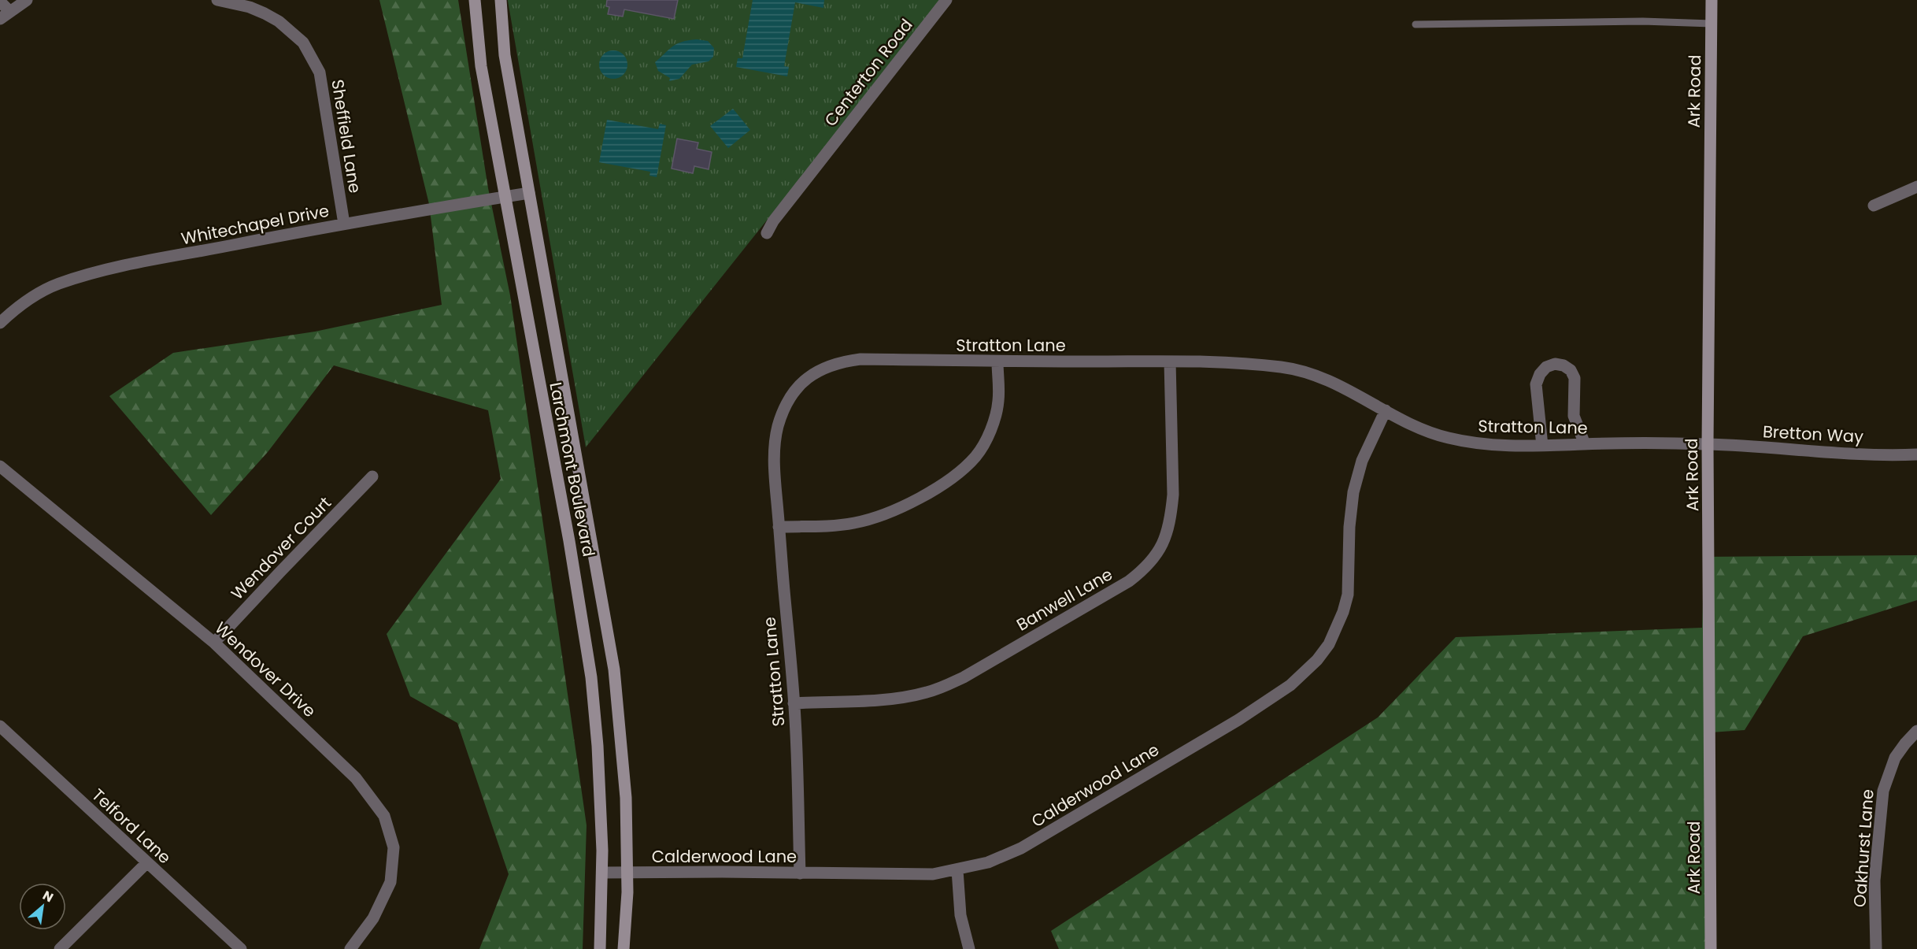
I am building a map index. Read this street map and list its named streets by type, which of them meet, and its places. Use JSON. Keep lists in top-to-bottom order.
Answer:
{
  "streets": {
    "street": [
      "Centerton Road",
      "Ark Road",
      "Sheffield Lane",
      "Whitechapel Drive",
      "Stratton Lane",
      "Bretton Way",
      "Larchmont Boulevard",
      "Wendover Court",
      "Banwell Lane",
      "Wendover Drive",
      "Calderwood Lane",
      "Telford Lane",
      "Oakhurst Lane"
    ]
  },
  "crossings": [
    ["Ark Road", "Stratton Lane"],
    ["Ark Road", "Bretton Way"],
    ["Sheffield Lane", "Whitechapel Drive"],
    ["Whitechapel Drive", "Larchmont Boulevard"],
    ["Stratton Lane", "Bretton Way"],
    ["Stratton Lane", "Banwell Lane"],
    ["Stratton Lane", "Calderwood Lane"],
    ["Larchmont Boulevard", "Calderwood Lane"],
    ["Wendover Court", "Wendover Drive"]
  ],
  "north": "top right"
}
